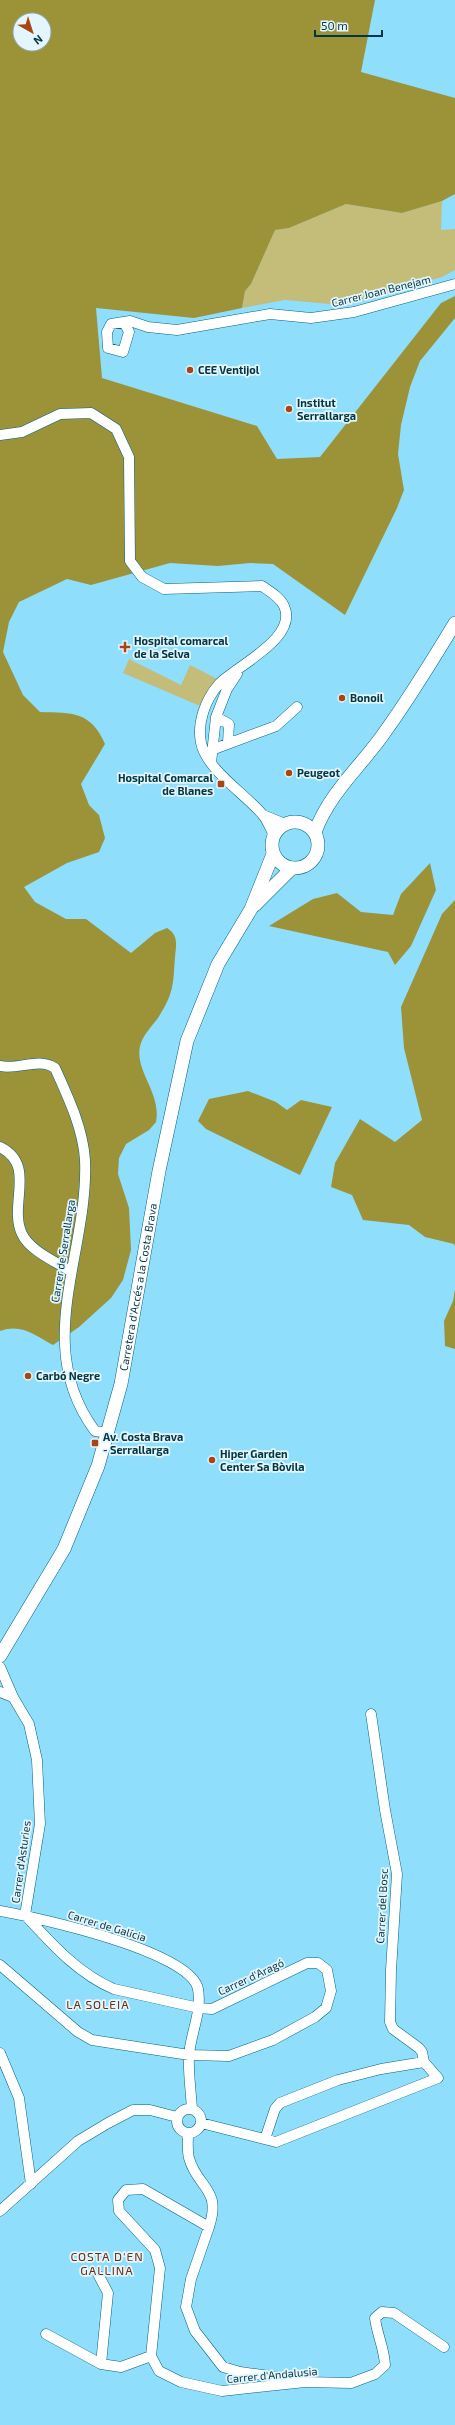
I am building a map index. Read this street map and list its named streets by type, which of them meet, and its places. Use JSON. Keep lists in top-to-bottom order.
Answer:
{
  "streets": {
    "main road": ["Carretera d'Accés a la Costa Brava"],
    "street": [
      "Carrer Joan Benejam",
      "Carrer de Serrallarga",
      "Carrer d'Asturies",
      "Carrer del Bosc",
      "Carrer de Galícia",
      "Carrer d'Aragó",
      "Carrer d'Andalusia"
    ]
  },
  "crossings": [
    ["Carrer de Serrallarga", "Carretera d'Accés a la Costa Brava"],
    ["Carrer d'Asturies", "Carrer de Galícia"],
    ["Carrer d'Asturies", "Carrer d'Aragó"],
    ["Carrer de Galícia", "Carrer d'Aragó"]
  ],
  "districts": ["LA SOLEIA", "COSTA D'EN GALLINA"],
  "places": {
    "other": [
      "CEE Ventijol",
      "Institut Serrallarga",
      "Bonoil",
      "Peugeot",
      "Carbó Negre",
      "Hiper Garden Center Sa Bòvila"
    ],
    "health": ["Hospital comarcal de la Selva"],
    "transit": ["Hospital Comarcal de Blanes", "Av. Costa Brava - Serrallarga"]
  },
  "scale_bar": "50 m",
  "north": "bottom right"
}
